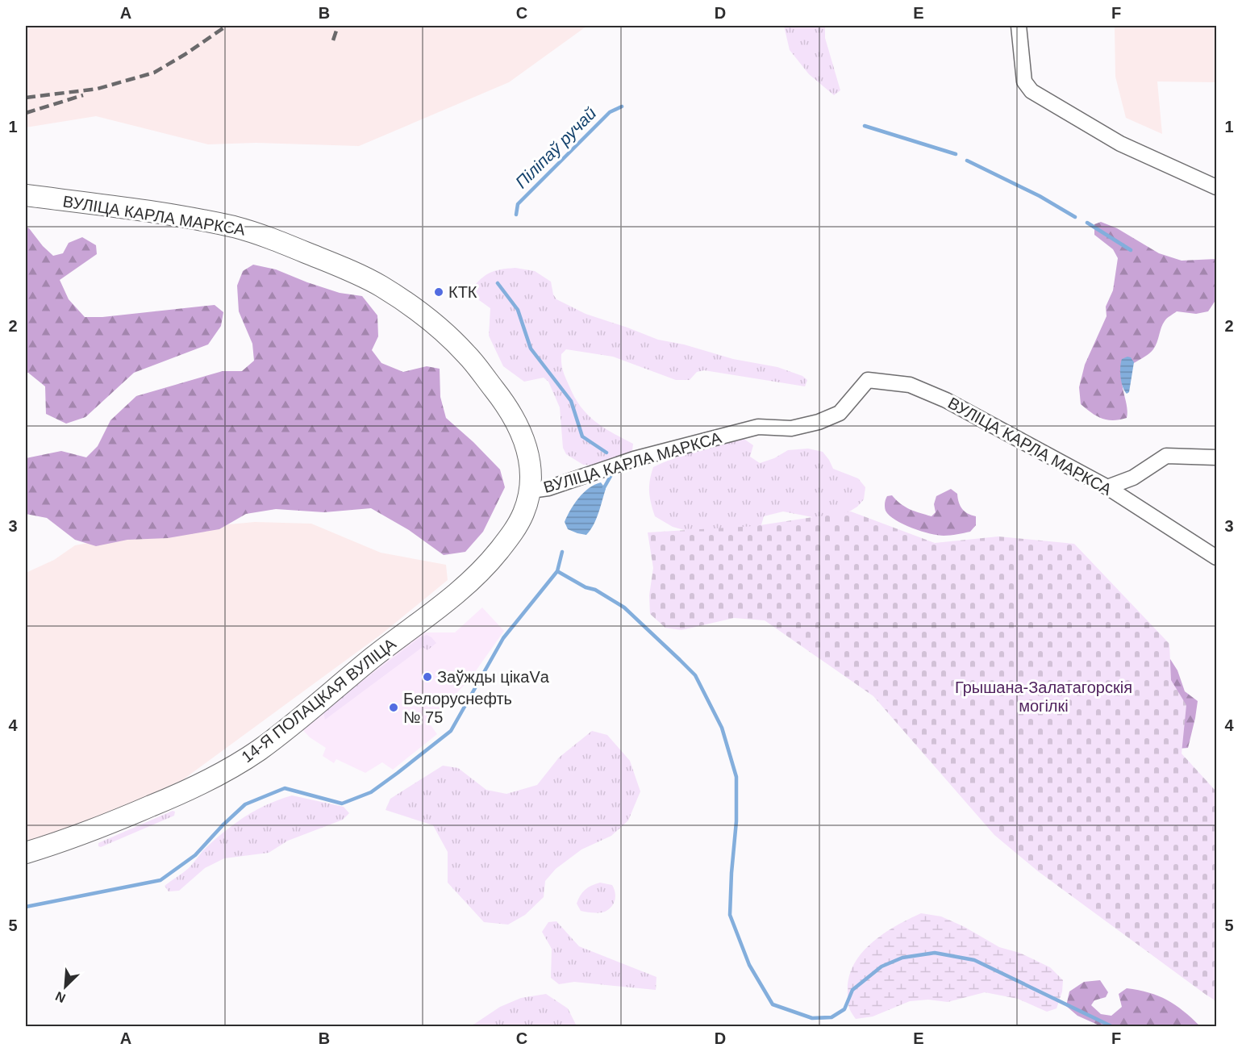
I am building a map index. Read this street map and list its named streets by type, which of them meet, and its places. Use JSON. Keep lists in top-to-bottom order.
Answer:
{
  "streets": {
    "main road": ["ВУЛІЦА КАРЛА МАРКСА", "14-Я ПОЛАЦКАЯ ВУЛІЦА"]
  },
  "crossings": [
    ["ВУЛІЦА КАРЛА МАРКСА", "14-Я ПОЛАЦКАЯ ВУЛІЦА"]
  ],
  "water": ["Піліпаў ручай"],
  "parks": ["Грышана-Залатагорскія могілкі"],
  "places": ["КТК", "Заўжды цікаVа", "Белоруснефть № 75"],
  "north": "bottom left",
  "grid": {
    "columns": [
      "A",
      "B",
      "C",
      "D",
      "E",
      "F"
    ],
    "rows": [
      "1",
      "2",
      "3",
      "4",
      "5"
    ]
  }
}
